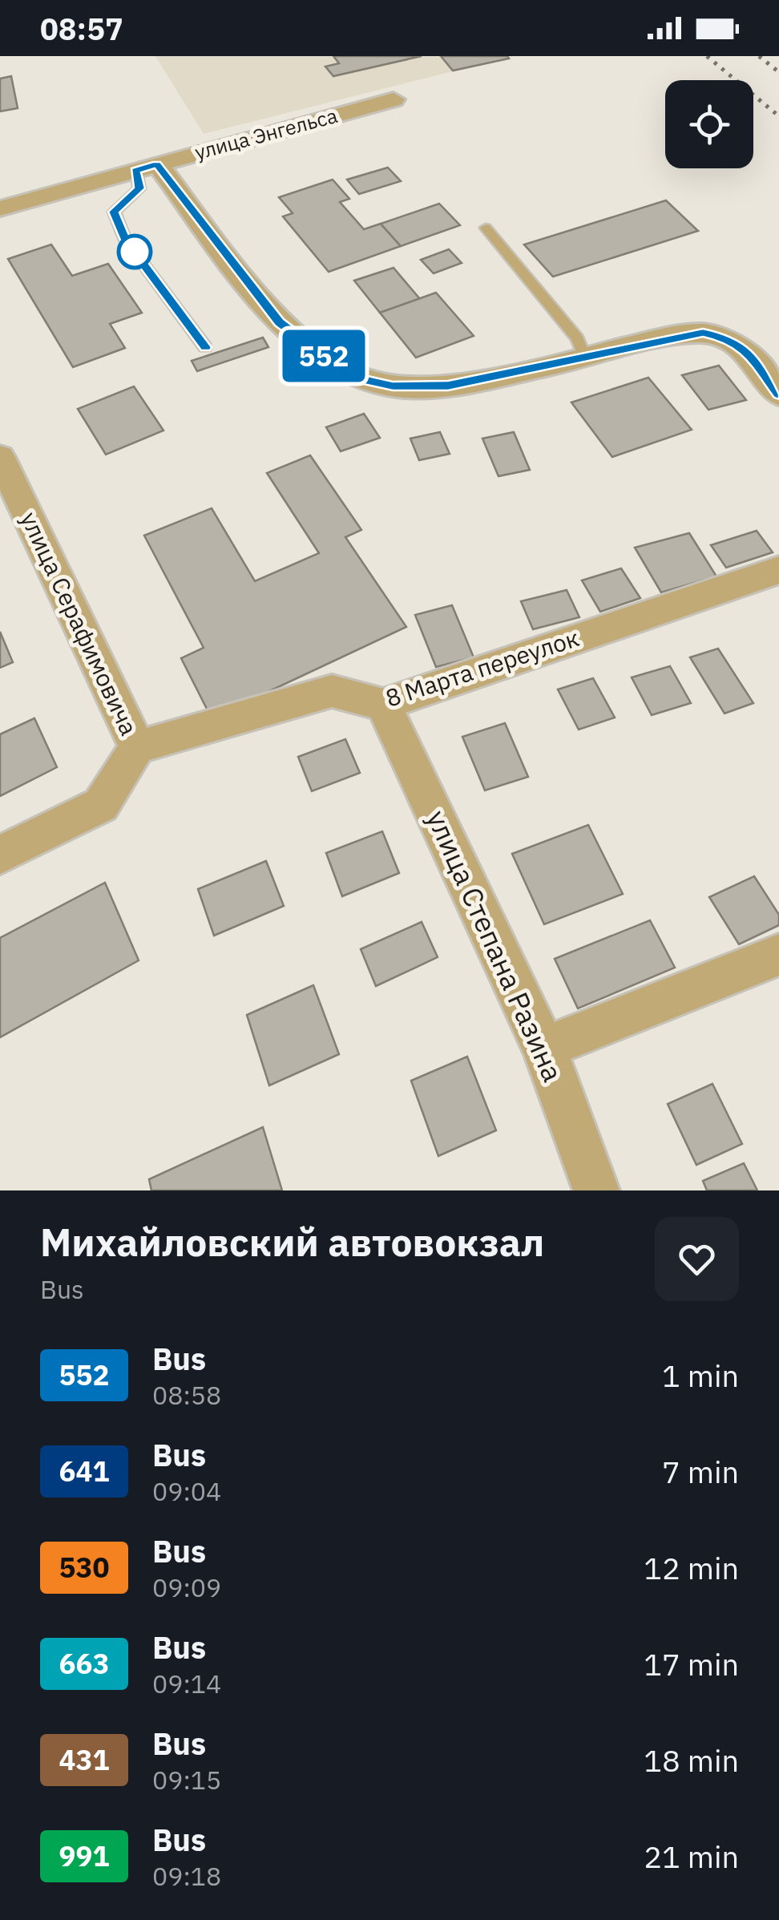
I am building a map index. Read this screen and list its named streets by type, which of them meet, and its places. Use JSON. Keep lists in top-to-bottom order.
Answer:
{
  "streets": {
    "street": [
      "улица Энгельса",
      "улица Серафимовича",
      "8 Марта переулок",
      "улица Степана Разина"
    ]
  },
  "crossings": [
    ["улица Серафимовича", "8 Марта переулок"],
    ["8 Марта переулок", "улица Степана Разина"]
  ],
  "lines": ["bus line 552"],
  "page": {
    "status": "08:57",
    "on_map": "552",
    "heading": ["Михайловский автовокзал", "Bus"],
    "list": [
      {
        "mark": "552",
        "name": "Bus",
        "note": "08:58",
        "value": "1 min"
      },
      {
        "mark": "641",
        "name": "Bus",
        "note": "09:04",
        "value": "7 min"
      },
      {
        "mark": "530",
        "name": "Bus",
        "note": "09:09",
        "value": "12 min"
      },
      {
        "mark": "663",
        "name": "Bus",
        "note": "09:14",
        "value": "17 min"
      },
      {
        "mark": "431",
        "name": "Bus",
        "note": "09:15",
        "value": "18 min"
      },
      {
        "mark": "991",
        "name": "Bus",
        "note": "09:18",
        "value": "21 min"
      }
    ]
  }
}
